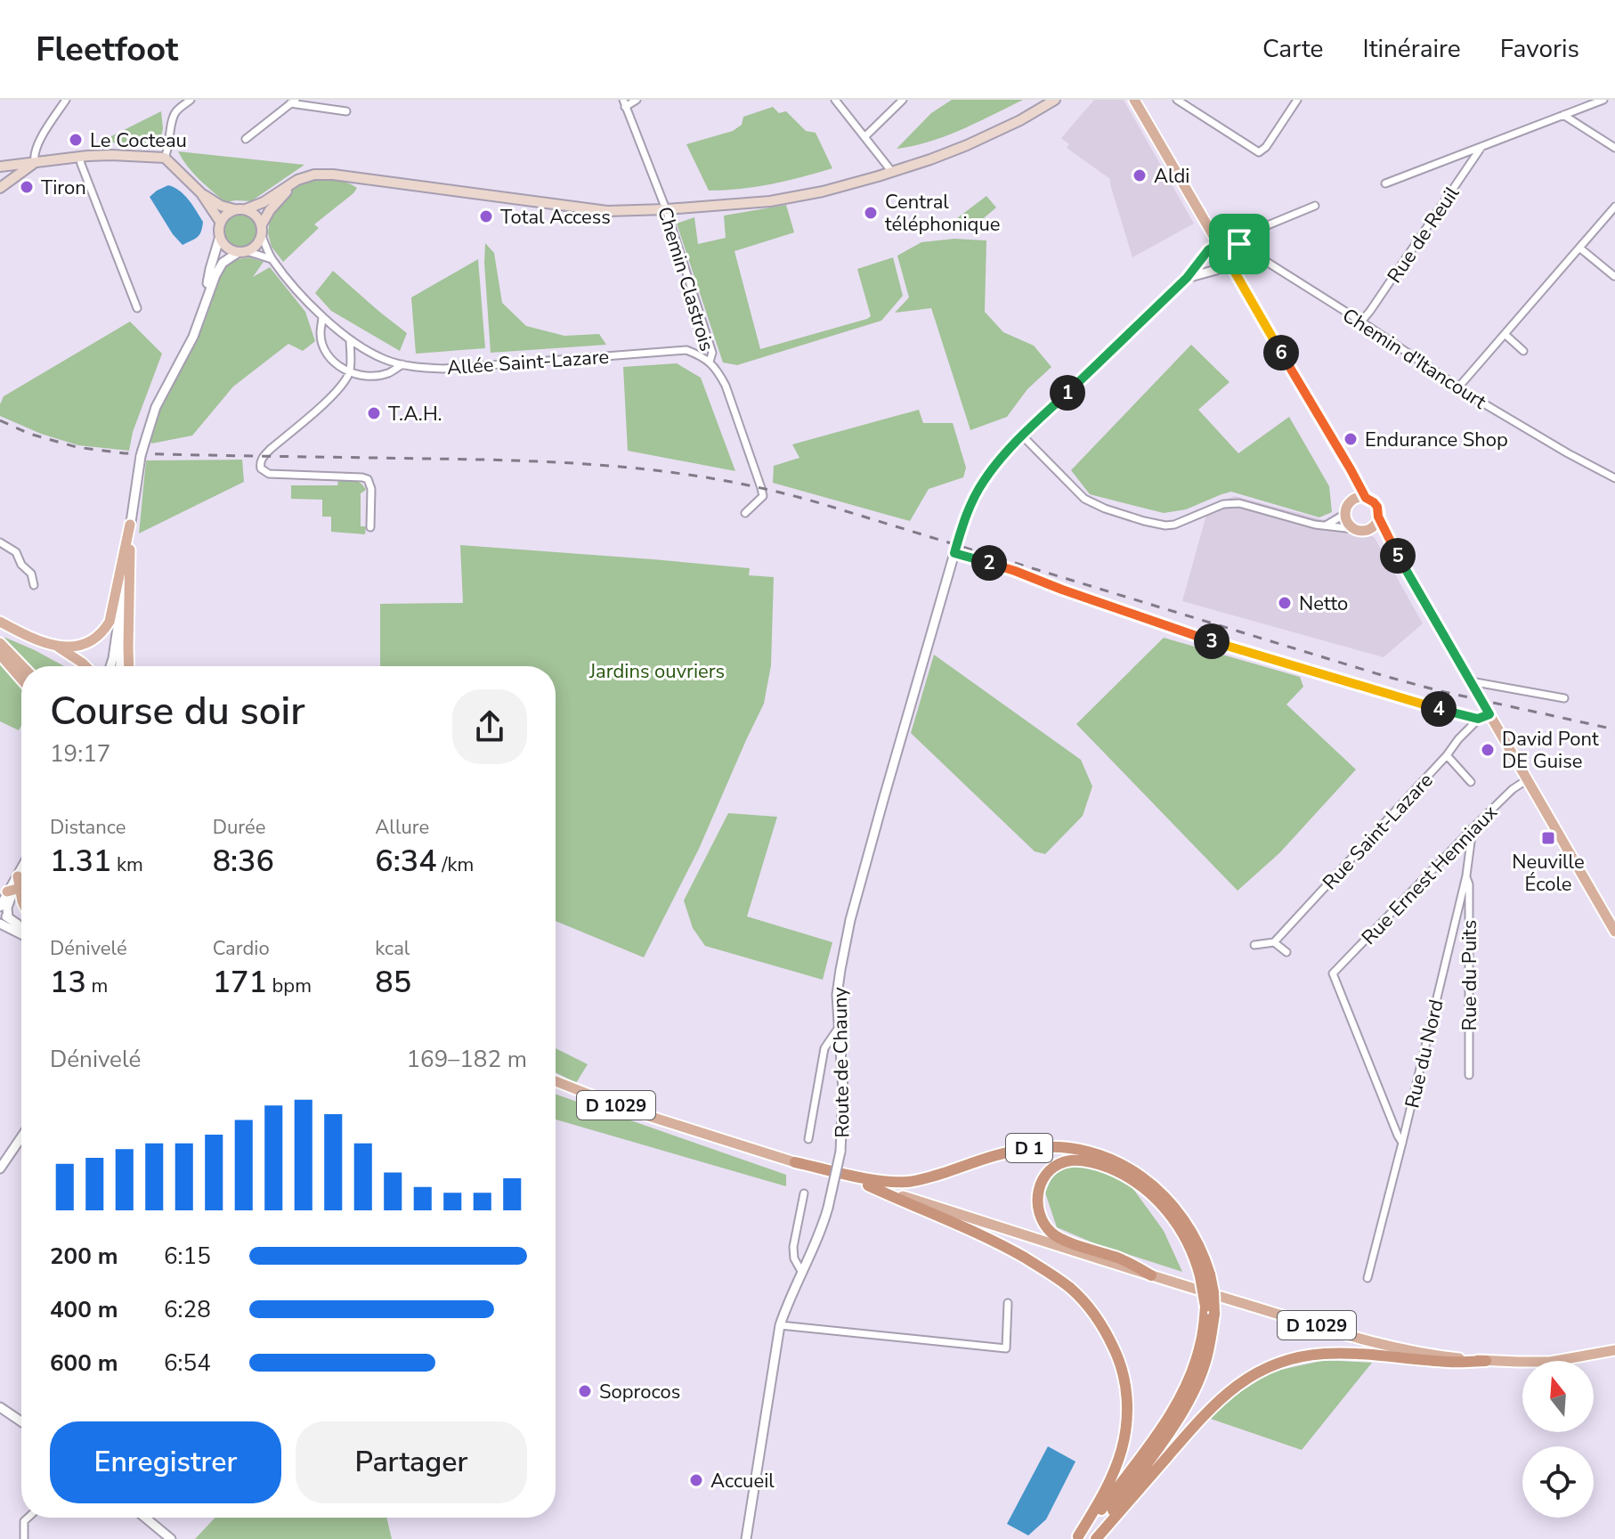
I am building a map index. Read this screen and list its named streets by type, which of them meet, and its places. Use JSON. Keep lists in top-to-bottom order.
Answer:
{
  "streets": {
    "highway": ["D 1"],
    "main road": ["D 1029"],
    "street": [
      "Rue de Reuil",
      "Chemin Clastrois",
      "Chemin d'Itancourt",
      "Allée Saint-Lazare",
      "Rue Saint-Lazare",
      "Rue Ernest Henniaux",
      "Rue du Puits",
      "Rue du Nord",
      "Route de Chauny"
    ]
  },
  "crossings": [
    ["Rue de Reuil", "Chemin d'Itancourt"],
    ["Chemin Clastrois", "Allée Saint-Lazare"],
    ["Rue Ernest Henniaux", "Rue du Nord"],
    ["Rue du Puits", "Rue du Nord"],
    ["D 1029", "D 1"]
  ],
  "parks": ["Jardins ouvriers"],
  "places": {
    "other": [
      "Le Cocteau",
      "Aldi",
      "Tiron",
      "Central téléphonique",
      "Total Access",
      "T.A.H.",
      "Endurance Shop",
      "Netto",
      "David Pont DE Guise",
      "Soprocos",
      "Accueil"
    ],
    "transit": ["Neuville École"]
  },
  "north": "top",
  "page": {
    "header": "Fleetfoot",
    "nav": ["Carte", "Itinéraire", "Favoris"],
    "pins": [
      "6",
      "1",
      "5",
      "2",
      "3",
      "4"
    ],
    "heading": ["Course du soir", "19:17"],
    "stats": [
      ["Distance", "1.31 km"],
      ["Durée", "8:36"],
      ["Allure", "6:34 /km"],
      ["Dénivelé", "13 m"],
      ["Cardio", "171 bpm"],
      ["kcal", "85"]
    ],
    "chart": ["Dénivelé", "169–182 m"],
    "list": [
      {
        "name": "200 m",
        "note": "6:15"
      },
      {
        "name": "400 m",
        "note": "6:28"
      },
      {
        "name": "600 m",
        "note": "6:54"
      }
    ],
    "buttons": ["Enregistrer", "Partager"]
  }
}
